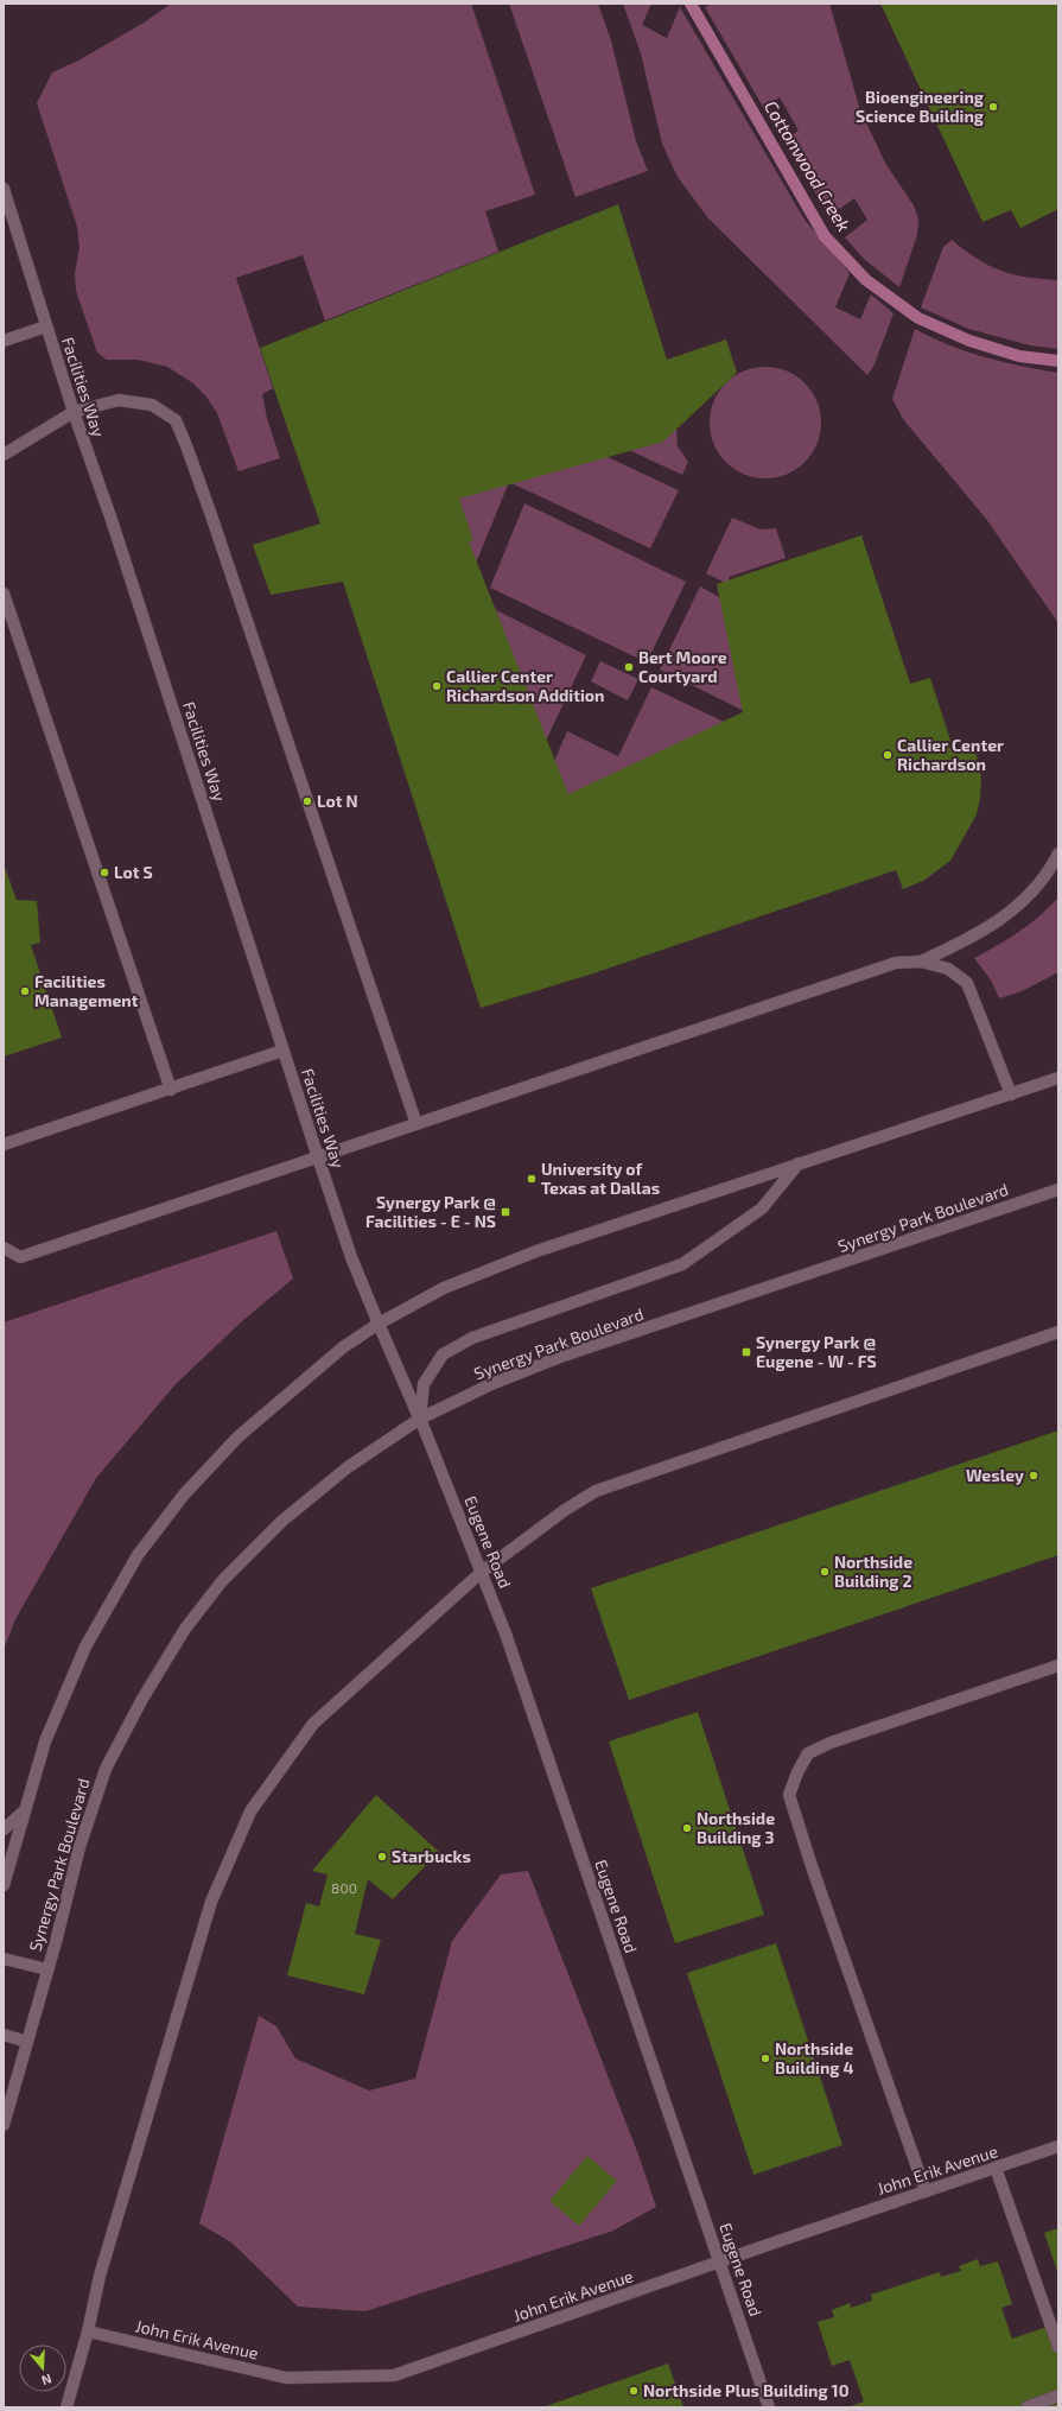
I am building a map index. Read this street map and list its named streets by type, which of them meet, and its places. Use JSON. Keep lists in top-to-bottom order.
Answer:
{
  "streets": {
    "street": [
      "Facilities Way",
      "Synergy Park Boulevard",
      "Eugene Road",
      "John Erik Avenue"
    ]
  },
  "crossings": [
    ["Facilities Way", "Synergy Park Boulevard"],
    ["Facilities Way", "Eugene Road"],
    ["Synergy Park Boulevard", "Eugene Road"],
    ["Eugene Road", "John Erik Avenue"]
  ],
  "water": ["Cottonwood Creek"],
  "places": {
    "other": [
      "Bioengineering Science Building",
      "Bert Moore Courtyard",
      "Callier Center Richardson Addition",
      "Callier Center Richardson",
      "Lot N",
      "Lot S",
      "Facilities Management",
      "University of Texas at Dallas",
      "Wesley",
      "Northside Building 2",
      "Northside Building 3",
      "Starbucks",
      "Northside Building 4",
      "Northside Plus Building 10"
    ],
    "transit": ["Synergy Park @ Facilities - E - NS", "Synergy Park @ Eugene - W - FS"]
  },
  "house_numbers": ["800"],
  "north": "bottom"
}
